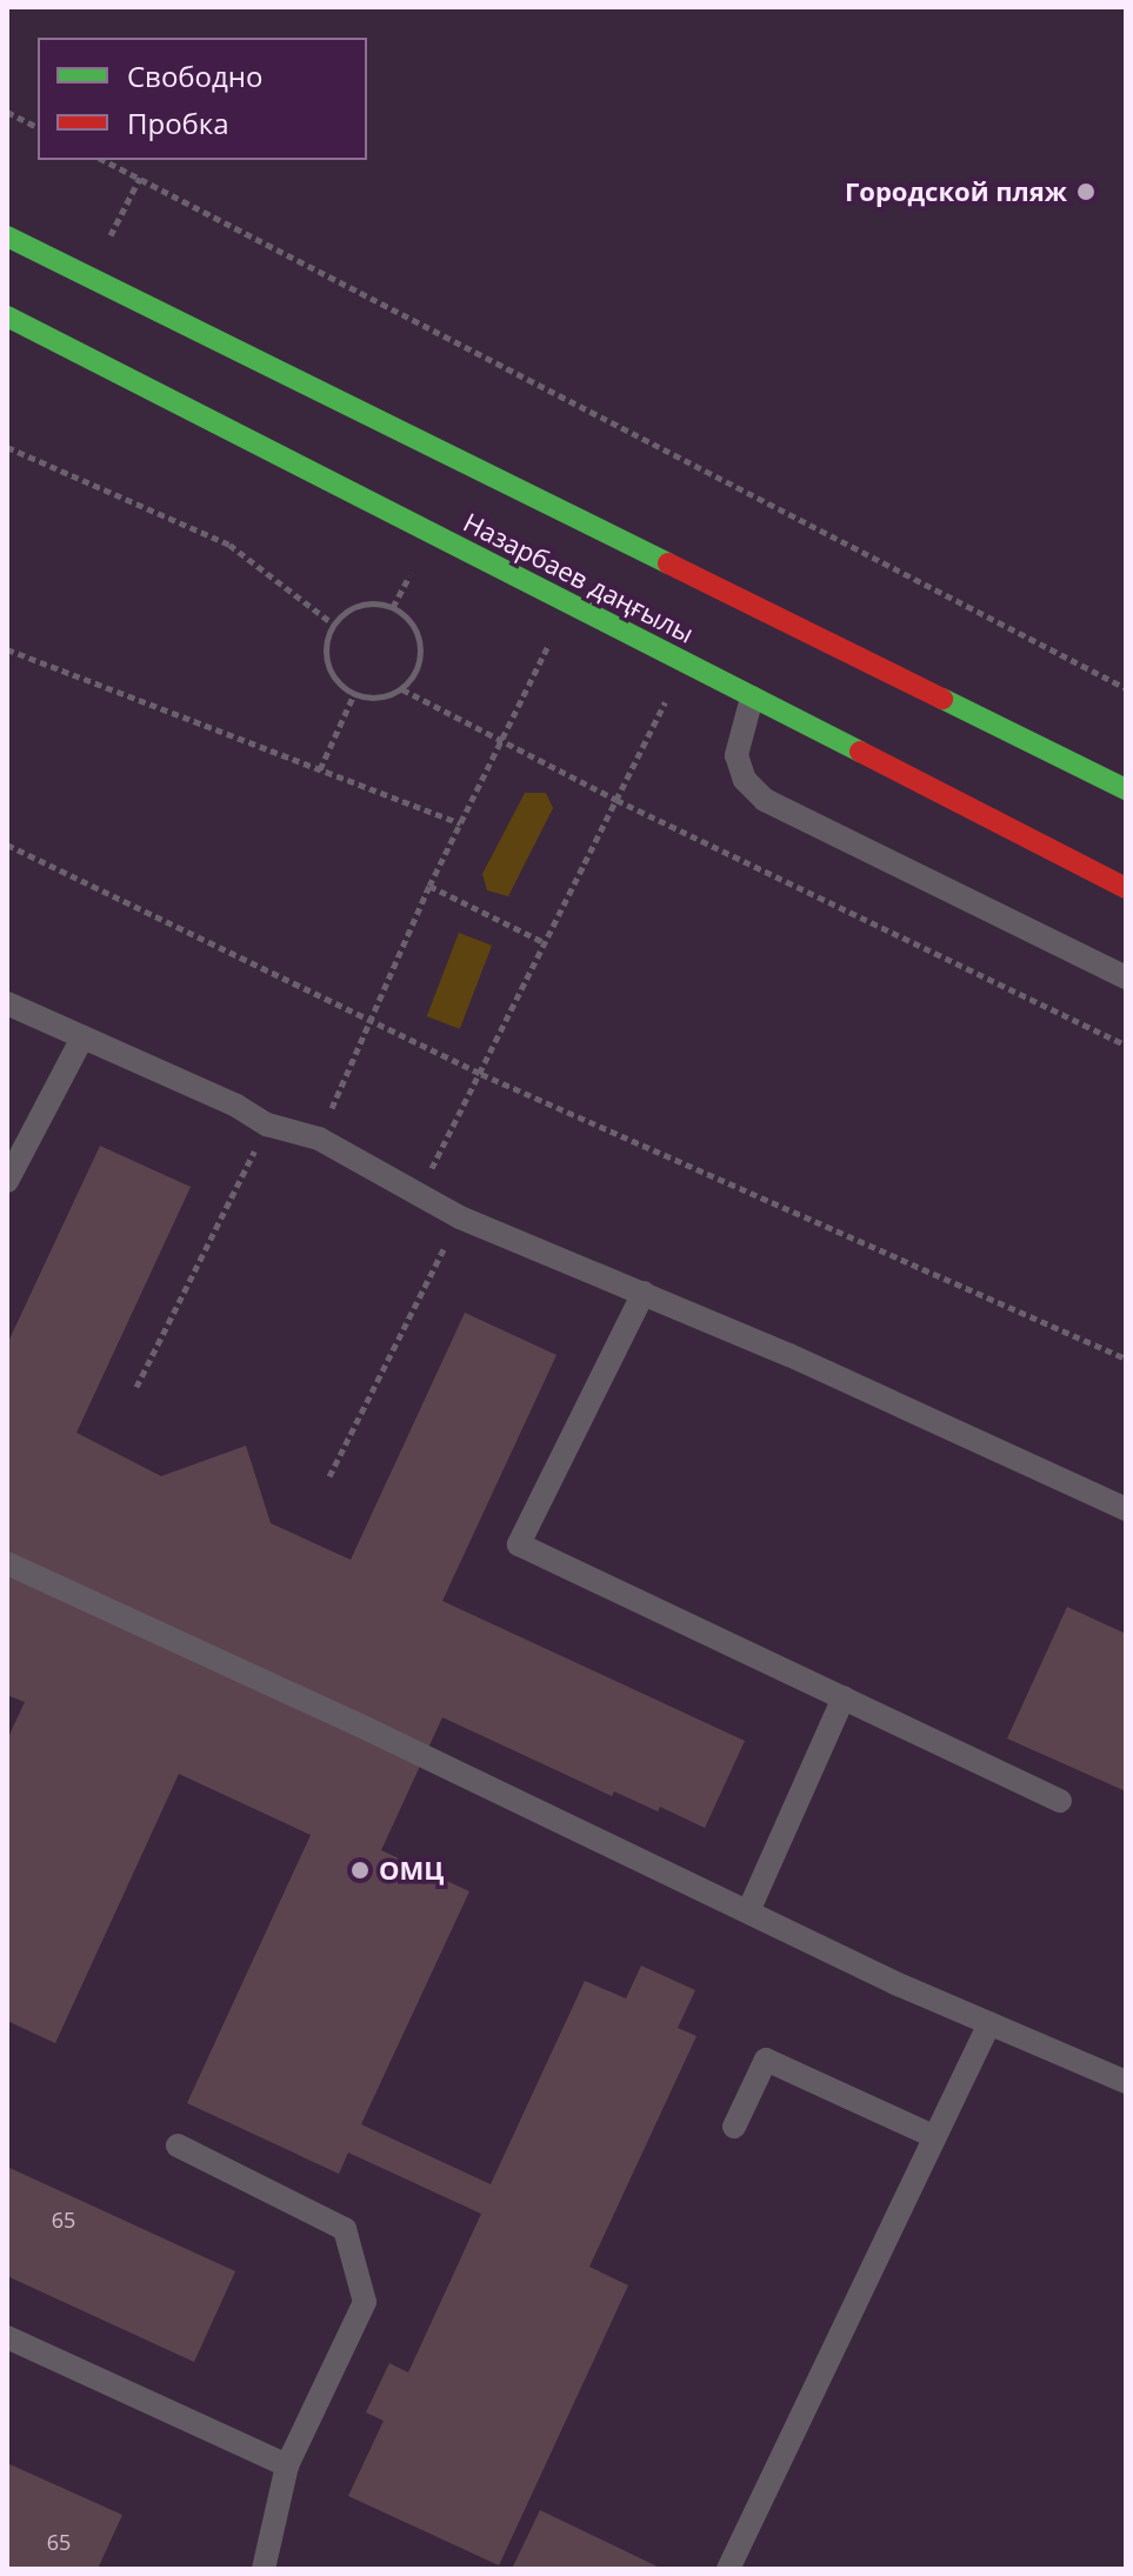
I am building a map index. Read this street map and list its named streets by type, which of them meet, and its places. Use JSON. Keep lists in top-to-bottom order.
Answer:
{
  "streets": {
    "main road": ["Назарбаев даңғылы"]
  },
  "places": ["Городской пляж", "ОМЦ"],
  "house_numbers": ["65", "65"],
  "legend": ["Свободно", "Пробка"]
}
